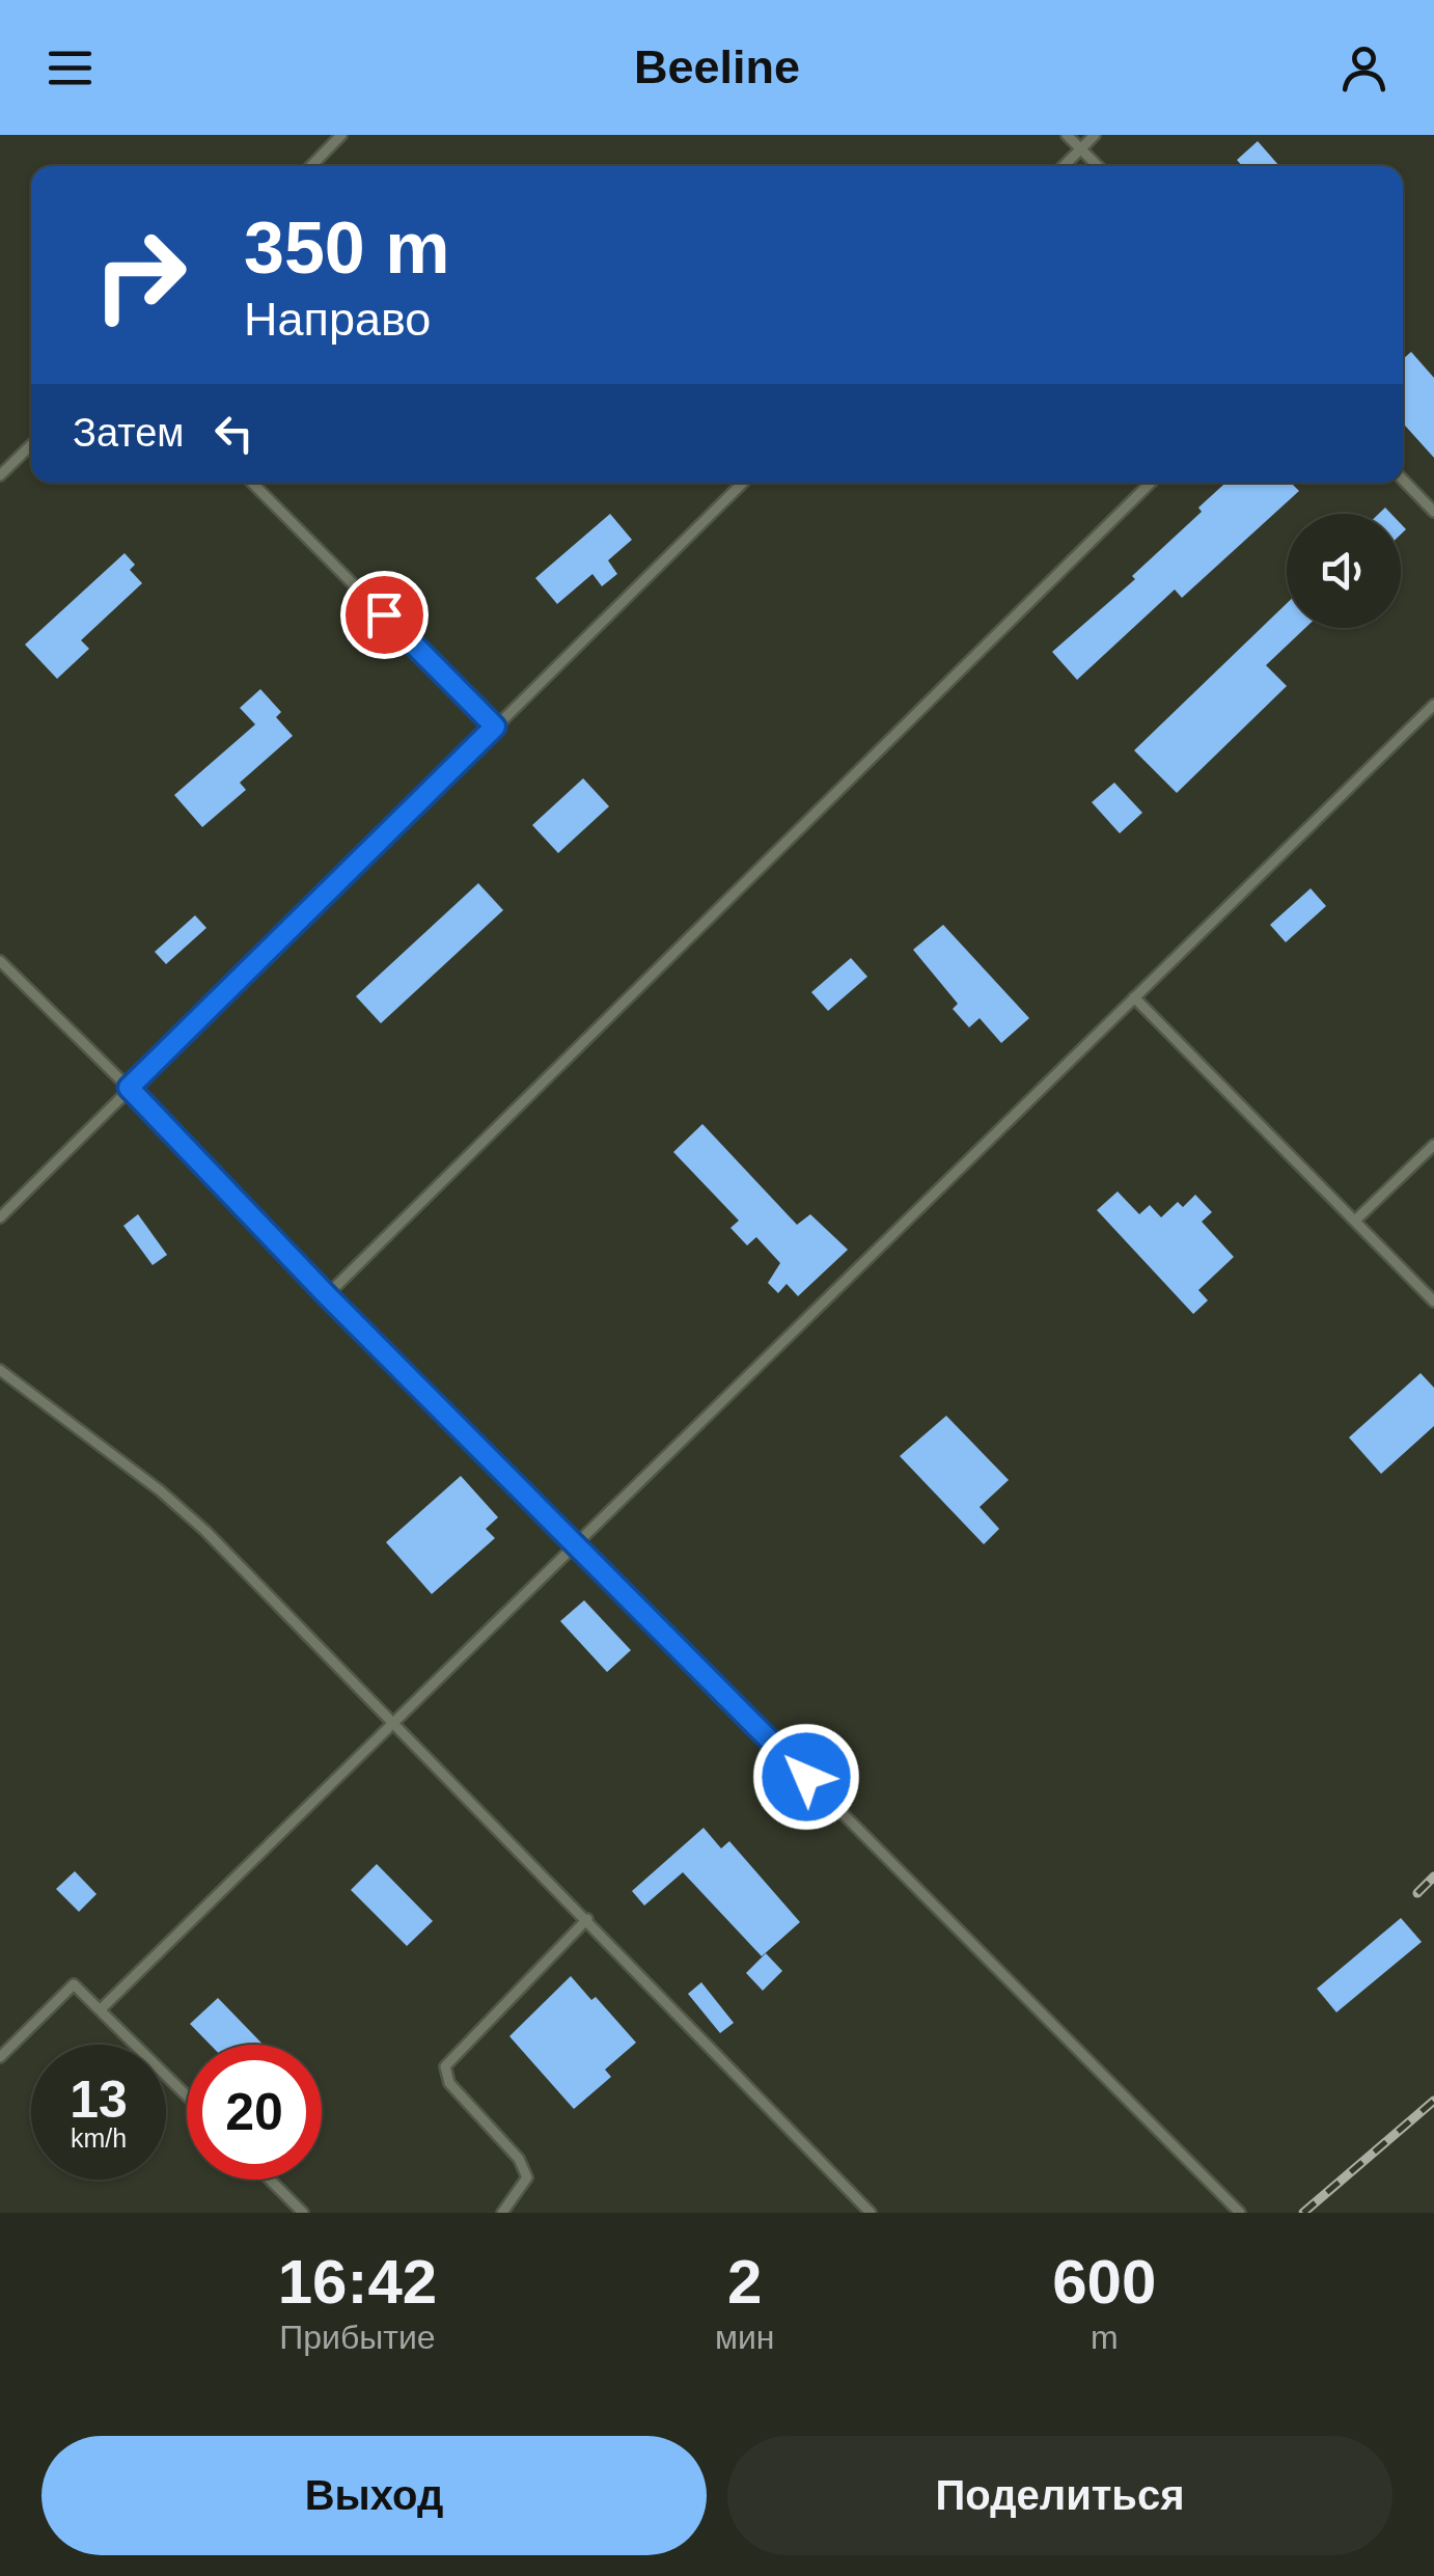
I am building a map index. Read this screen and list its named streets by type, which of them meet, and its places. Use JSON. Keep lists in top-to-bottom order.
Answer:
{
  "page": {
    "header": "Beeline",
    "turn": ["350 m", "Направо"],
    "then": "Затем",
    "speed": "13 km/h",
    "limit": "20",
    "eta": [
      "16:42",
      "Прибытие",
      "2",
      "мин",
      "600",
      "m"
    ],
    "buttons": ["Выход", "Поделиться"]
  }
}
